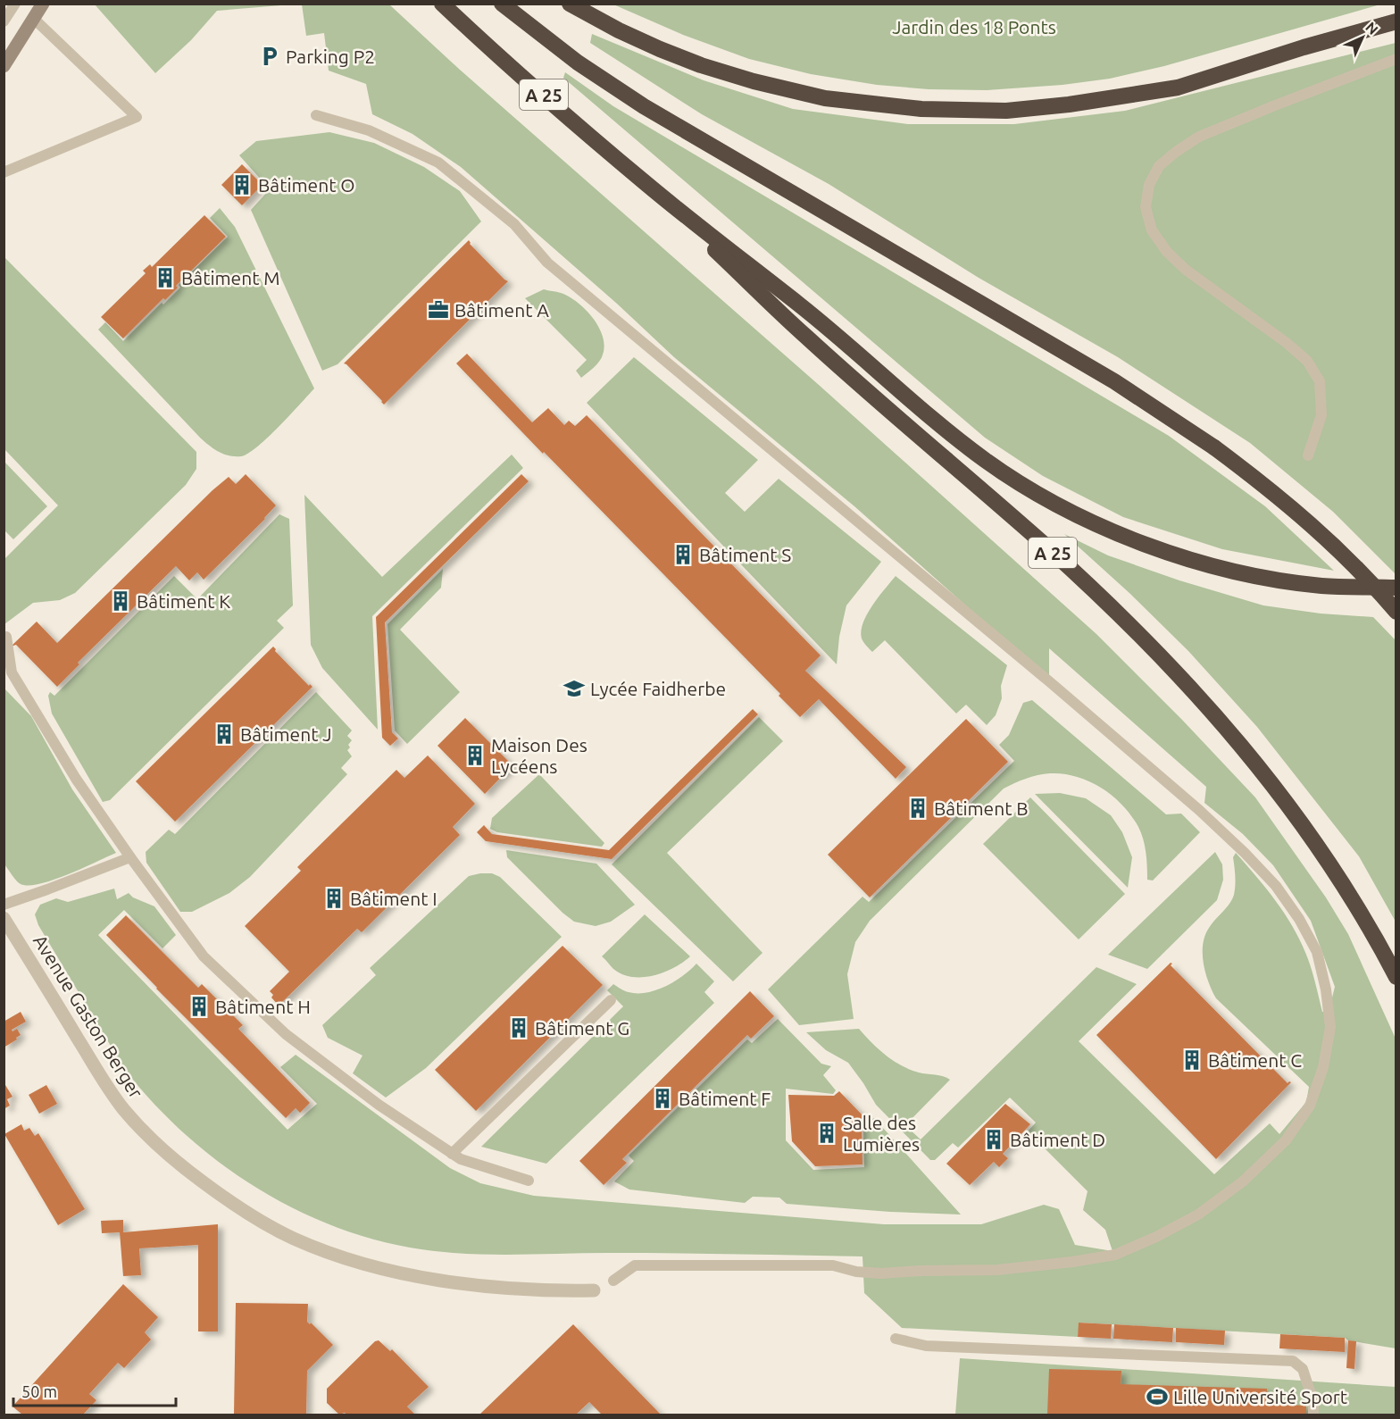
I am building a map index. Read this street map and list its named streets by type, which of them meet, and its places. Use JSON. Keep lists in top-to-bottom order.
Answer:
{
  "streets": {
    "highway": ["A 25"],
    "street": ["Avenue Gaston Berger"]
  },
  "parks": ["Jardin des 18 Ponts"],
  "places": {
    "parking": ["Parking P2"],
    "building": [
      "Bâtiment O",
      "Bâtiment M",
      "Bâtiment S",
      "Bâtiment K",
      "Bâtiment J",
      "Maison Des Lycéens",
      "Bâtiment B",
      "Bâtiment I",
      "Bâtiment H",
      "Bâtiment G",
      "Bâtiment C",
      "Bâtiment F",
      "Salle des Lumières",
      "Bâtiment D"
    ],
    "office": ["Bâtiment A"],
    "school or university": ["Lycée Faidherbe"],
    "sports": ["Lille Université Sport"]
  },
  "scale_bar": "50 m",
  "north": "top right"
}
